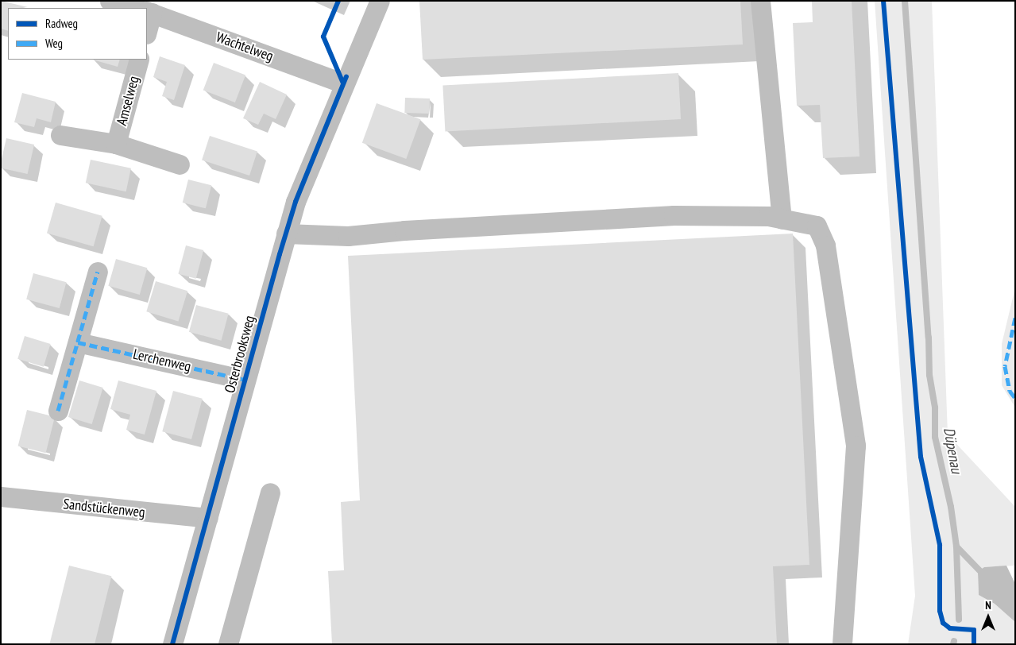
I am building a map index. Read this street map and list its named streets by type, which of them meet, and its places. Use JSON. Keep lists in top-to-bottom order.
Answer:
{
  "streets": {
    "street": [
      "Wachtelweg",
      "Amselweg",
      "Osterbrooksweg",
      "Lerchenweg",
      "Sandstückenweg"
    ]
  },
  "crossings": [
    ["Wachtelweg", "Osterbrooksweg"],
    ["Osterbrooksweg", "Lerchenweg"],
    ["Osterbrooksweg", "Sandstückenweg"]
  ],
  "water": ["Düpenau"],
  "legend": ["Radweg", "Weg"],
  "north": "top"
}
